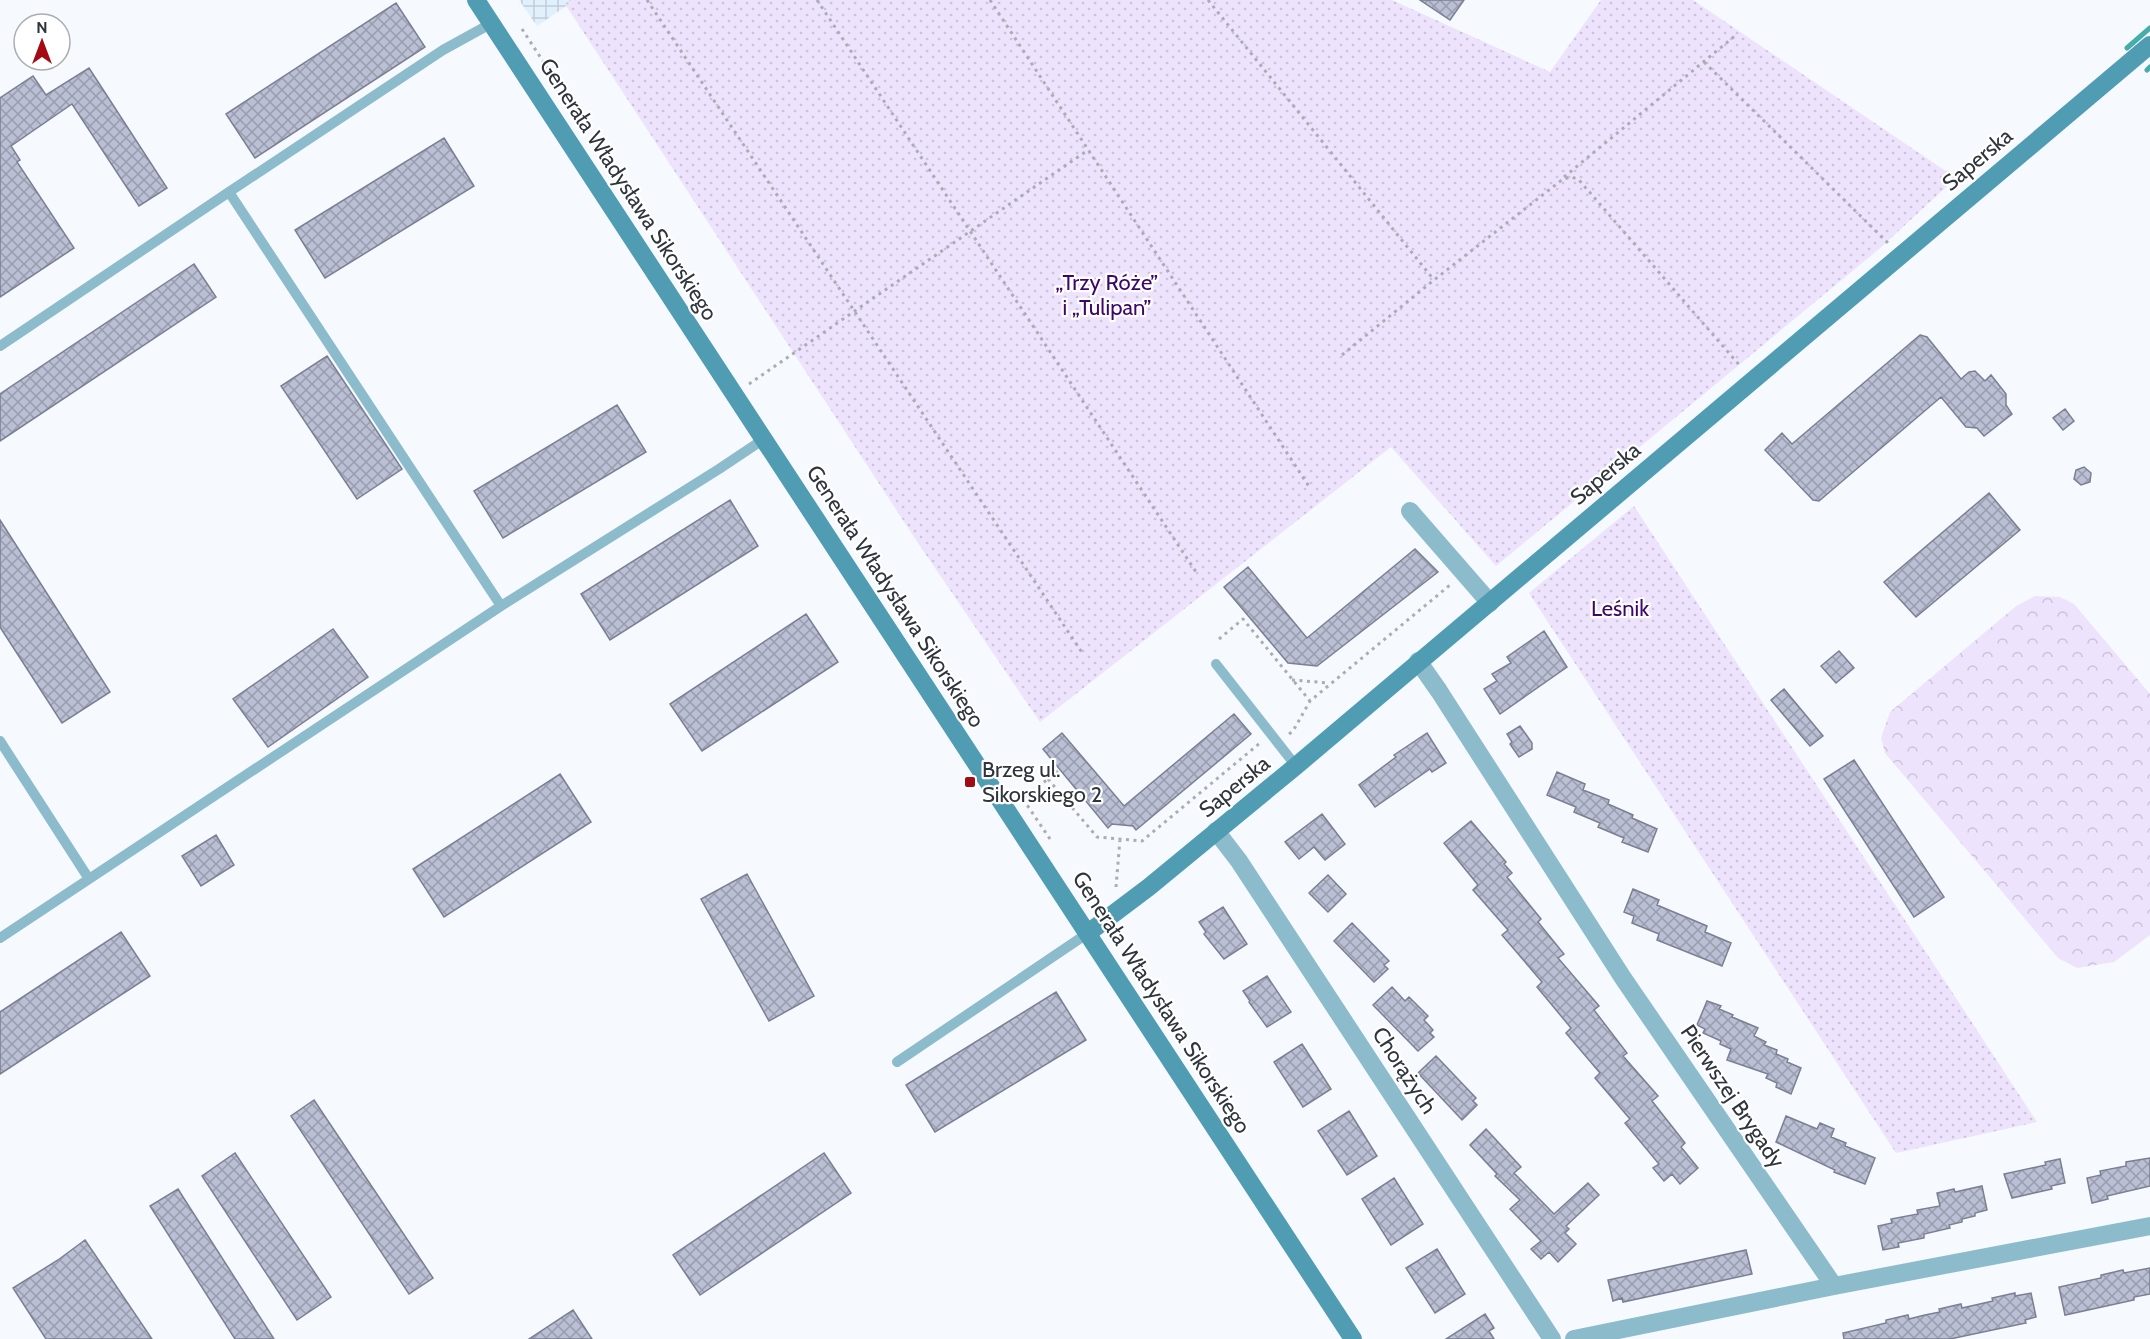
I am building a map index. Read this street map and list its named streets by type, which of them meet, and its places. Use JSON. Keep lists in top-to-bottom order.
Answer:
{
  "streets": {
    "main road": ["Saperska", "Generała Władysława Sikorskiego"],
    "street": ["Chorążych", "Pierwszej Brygady"]
  },
  "crossings": [
    ["Saperska", "Generała Władysława Sikorskiego"],
    ["Saperska", "Chorążych"],
    ["Saperska", "Pierwszej Brygady"]
  ],
  "parks": ["„Trzy Róże” i „Tulipan”", "Leśnik"],
  "places": {
    "transit": ["Brzeg ul. Sikorskiego 2"]
  },
  "north": "top"
}
